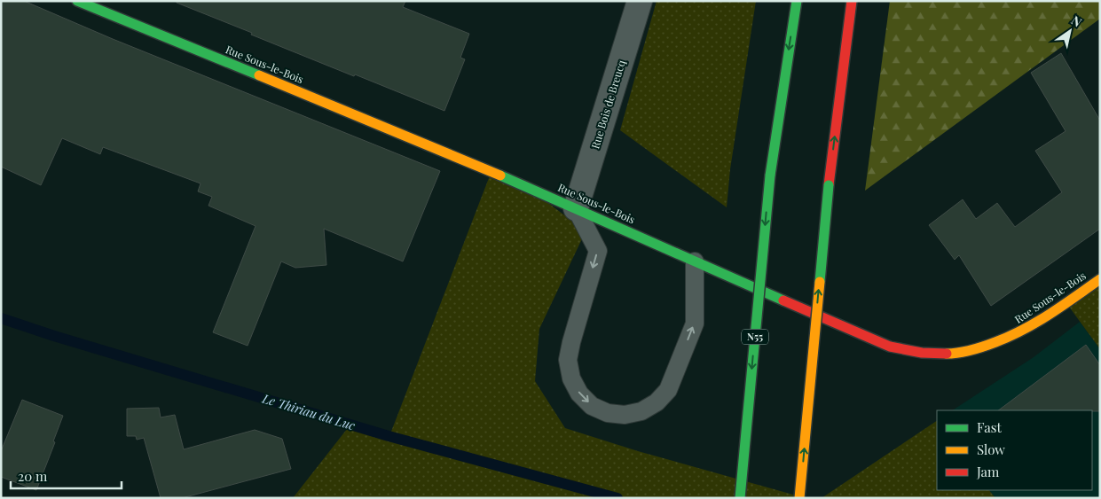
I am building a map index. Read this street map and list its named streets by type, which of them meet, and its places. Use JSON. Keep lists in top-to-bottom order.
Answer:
{
  "streets": {
    "main road": ["Rue Sous-le-Bois", "N55"],
    "street": ["Rue Bois de Breucq"]
  },
  "crossings": [
    ["Rue Sous-le-Bois", "Rue Bois de Breucq"]
  ],
  "water": ["Le Thiriau du Luc"],
  "legend": ["Fast", "Slow", "Jam"],
  "scale_bar": "20 m",
  "north": "top right"
}
